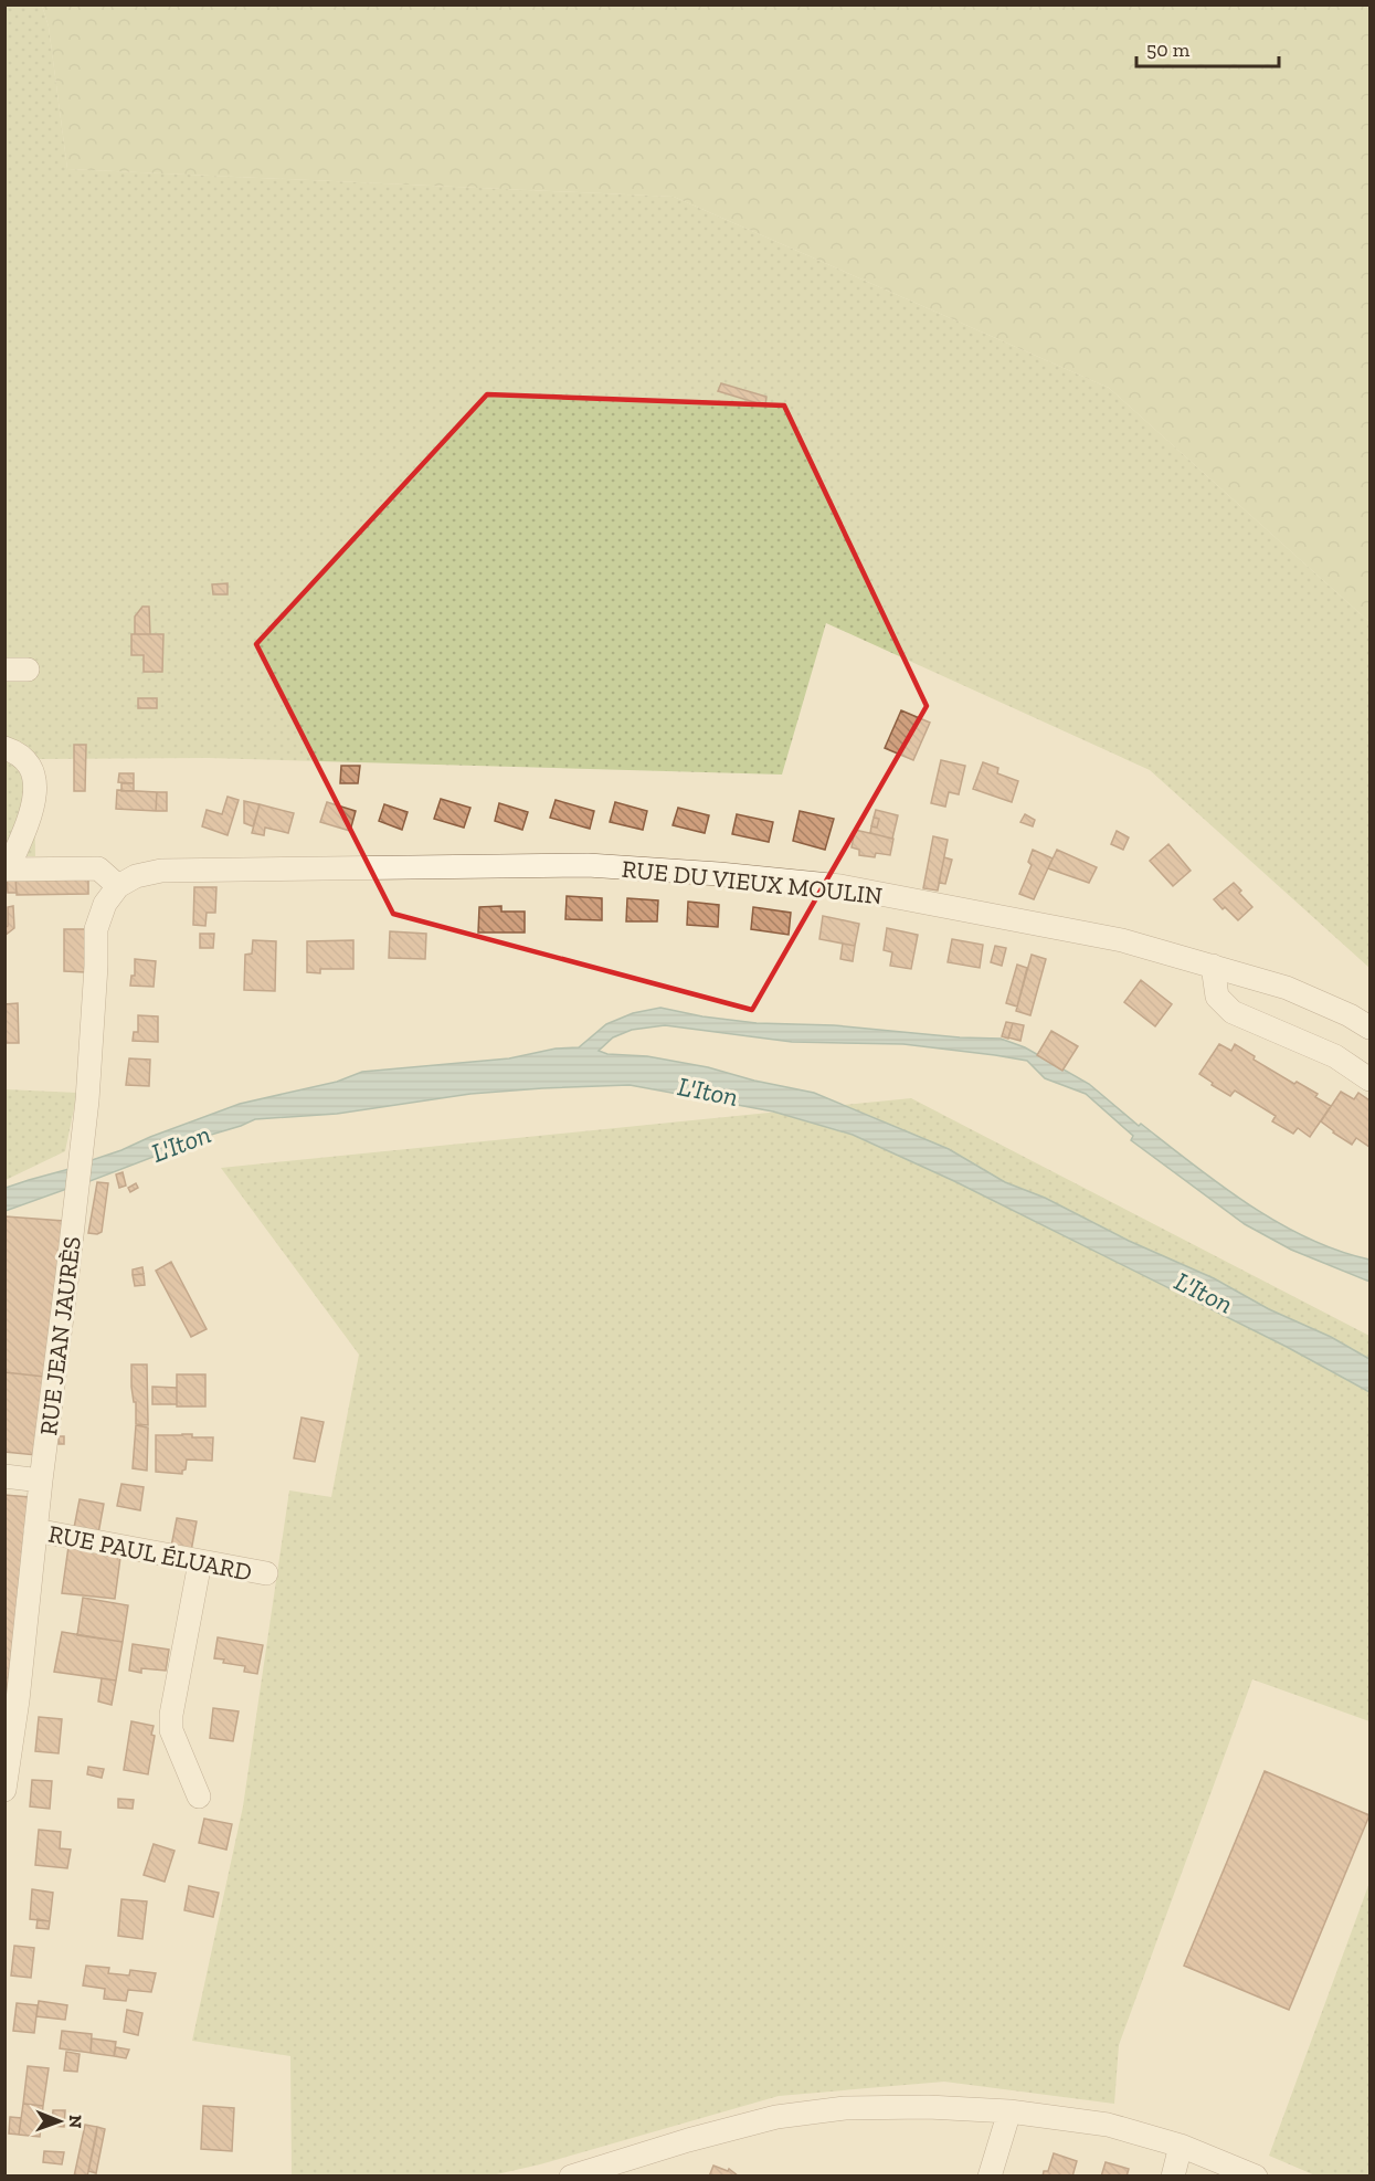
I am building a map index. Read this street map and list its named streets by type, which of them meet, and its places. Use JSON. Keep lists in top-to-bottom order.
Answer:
{
  "streets": {
    "street": ["RUE DU VIEUX MOULIN", "RUE JEAN JAURÈS", "RUE PAUL ÉLUARD"]
  },
  "crossings": [
    ["RUE DU VIEUX MOULIN", "RUE JEAN JAURÈS"],
    ["RUE JEAN JAURÈS", "RUE PAUL ÉLUARD"]
  ],
  "water": ["L'Iton"],
  "scale_bar": "50 m",
  "north": "right"
}
